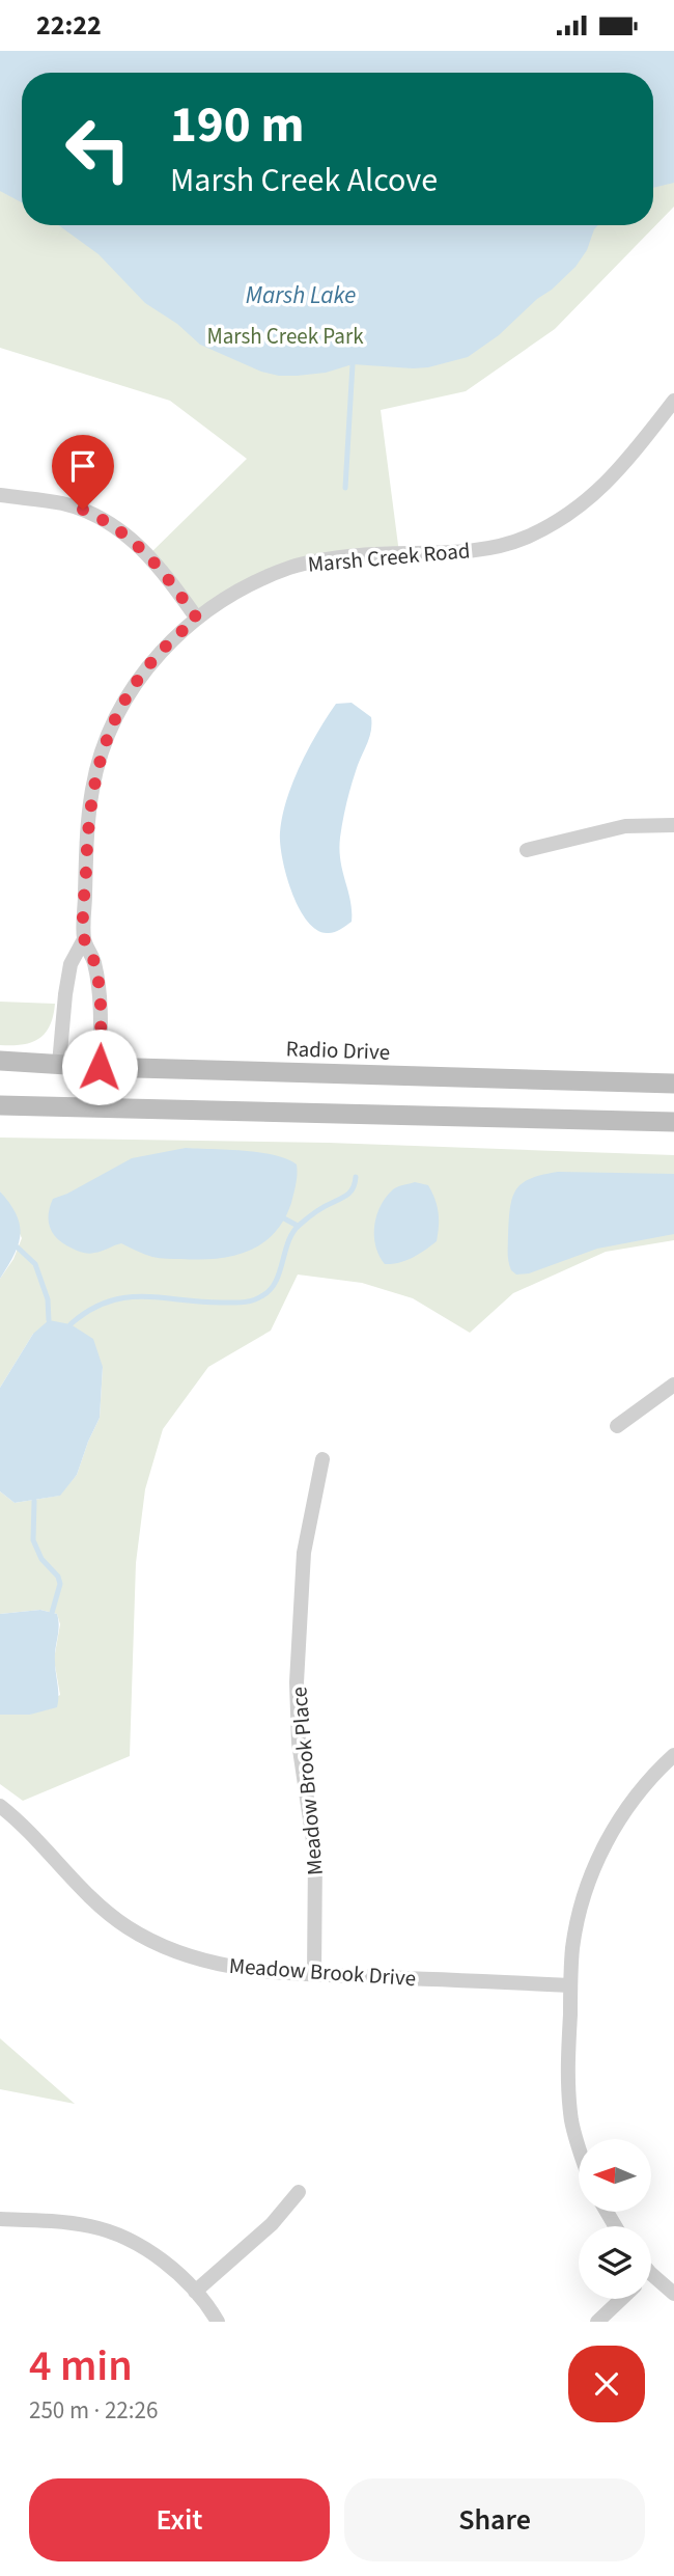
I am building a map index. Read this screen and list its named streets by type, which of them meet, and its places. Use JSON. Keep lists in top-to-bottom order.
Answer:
{
  "streets": {
    "main road": ["Radio Drive"],
    "street": ["Marsh Creek Road", "Meadow Brook Place", "Meadow Brook Drive"]
  },
  "crossings": [
    ["Marsh Creek Road", "Radio Drive"],
    ["Meadow Brook Place", "Meadow Brook Drive"]
  ],
  "water": ["Marsh Lake"],
  "parks": ["Marsh Creek Park"],
  "north": "left",
  "page": {
    "status": "22:22",
    "turn": ["190 m", "Marsh Creek Alcove"],
    "heading": ["4 min", "250 m · 22:26"],
    "buttons": ["Exit", "Share"]
  }
}
